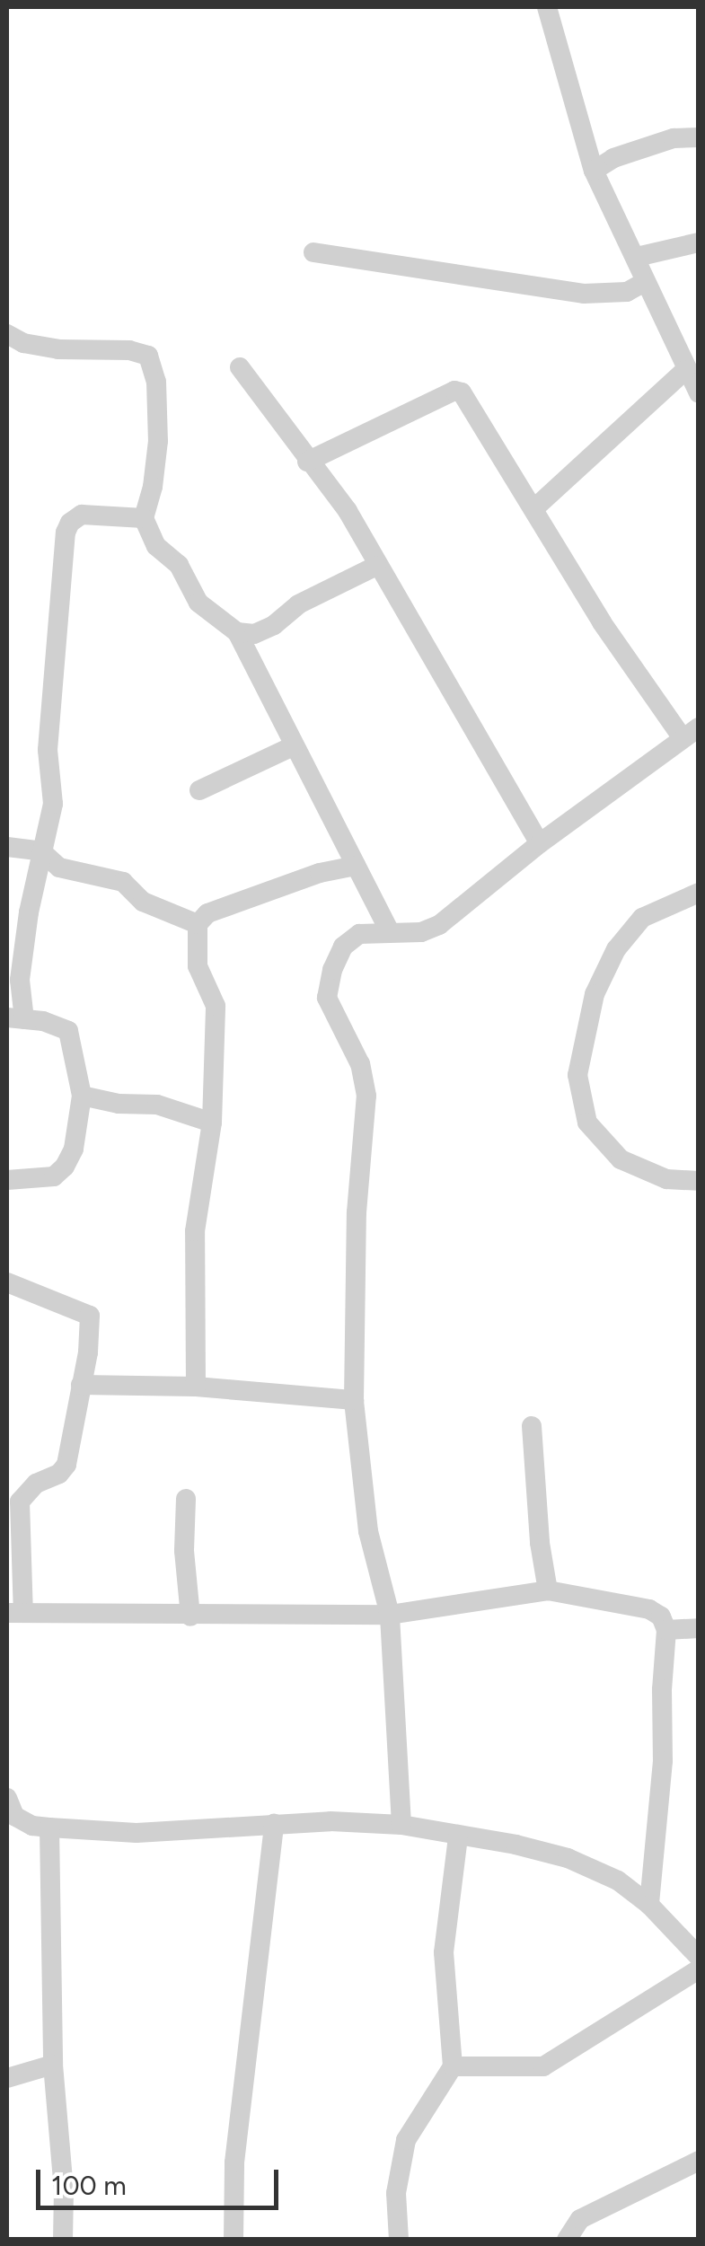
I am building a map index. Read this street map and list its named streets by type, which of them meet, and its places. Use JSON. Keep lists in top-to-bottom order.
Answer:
{
  "scale_bar": "100 m"
}
